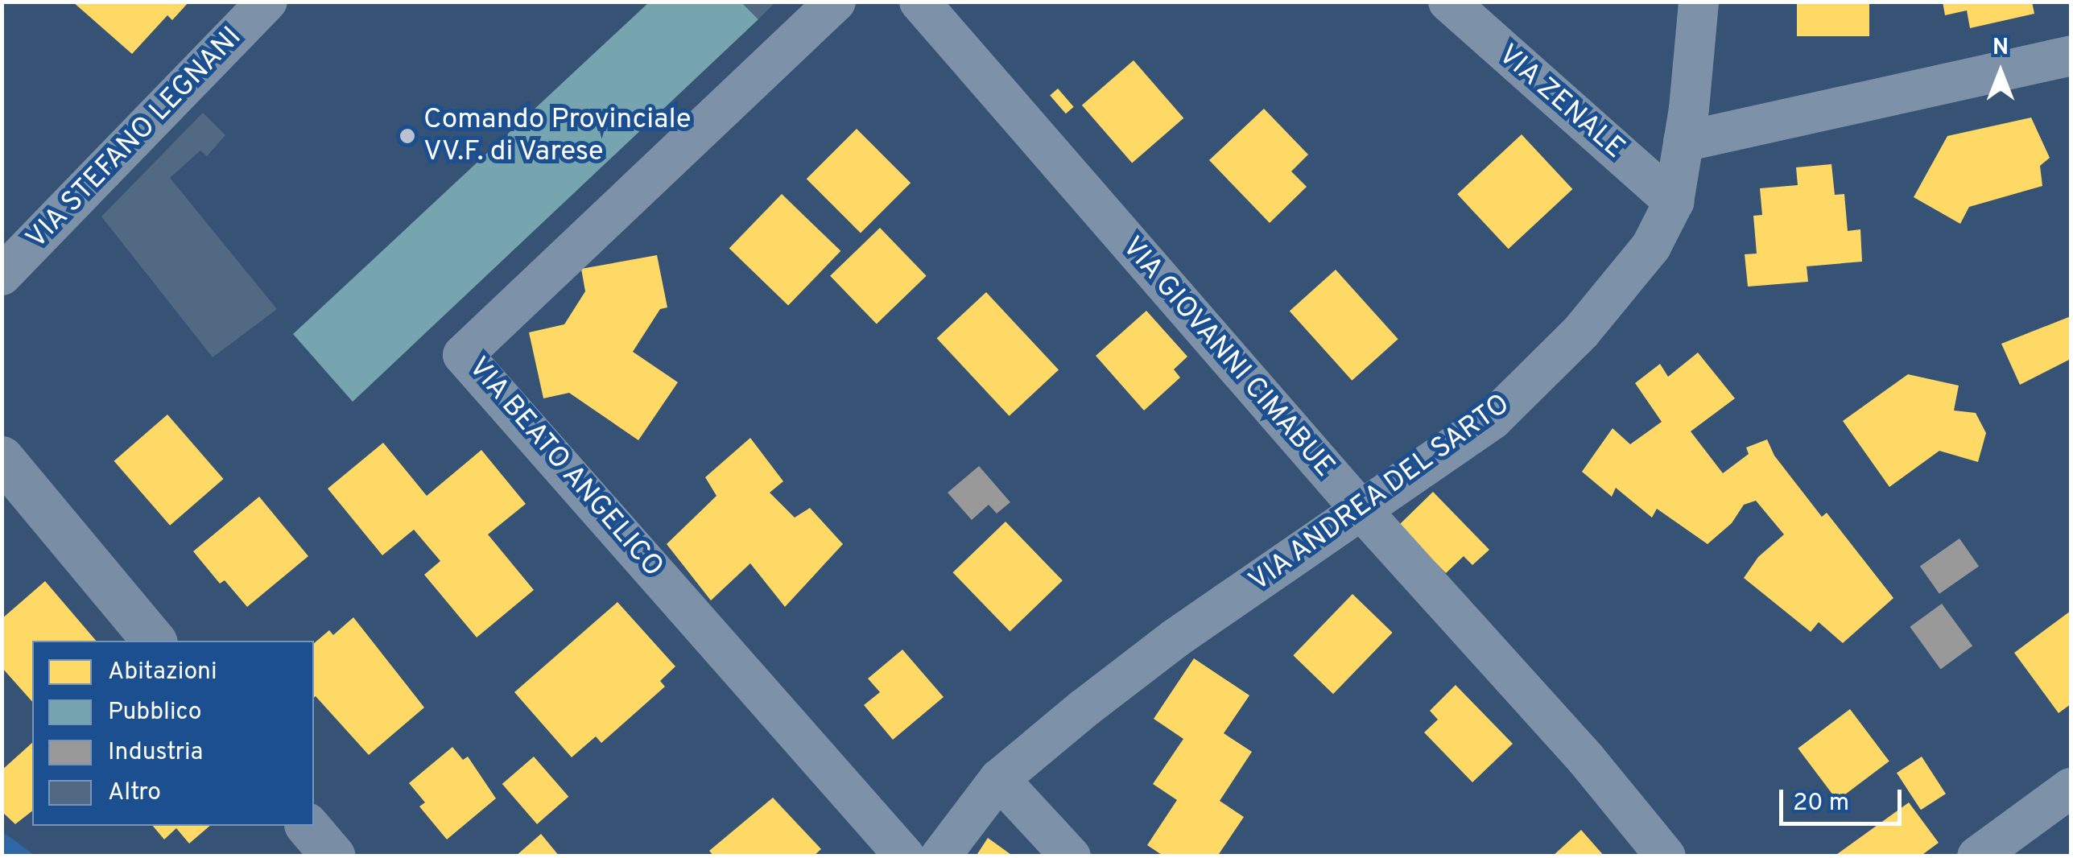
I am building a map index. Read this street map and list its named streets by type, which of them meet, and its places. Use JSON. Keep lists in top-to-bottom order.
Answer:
{
  "streets": {
    "street": [
      "VIA ZENALE",
      "VIA STEFANO LEGNANI",
      "VIA GIOVANNI CIMABUE",
      "VIA BEATO ANGELICO",
      "VIA ANDREA DEL SARTO"
    ]
  },
  "crossings": [
    ["VIA ZENALE", "VIA ANDREA DEL SARTO"],
    ["VIA GIOVANNI CIMABUE", "VIA ANDREA DEL SARTO"]
  ],
  "places": ["Comando Provinciale VV.F. di Varese"],
  "legend": [
    "Abitazioni",
    "Pubblico",
    "Industria",
    "Altro"
  ],
  "scale_bar": "20 m",
  "north": "top"
}
